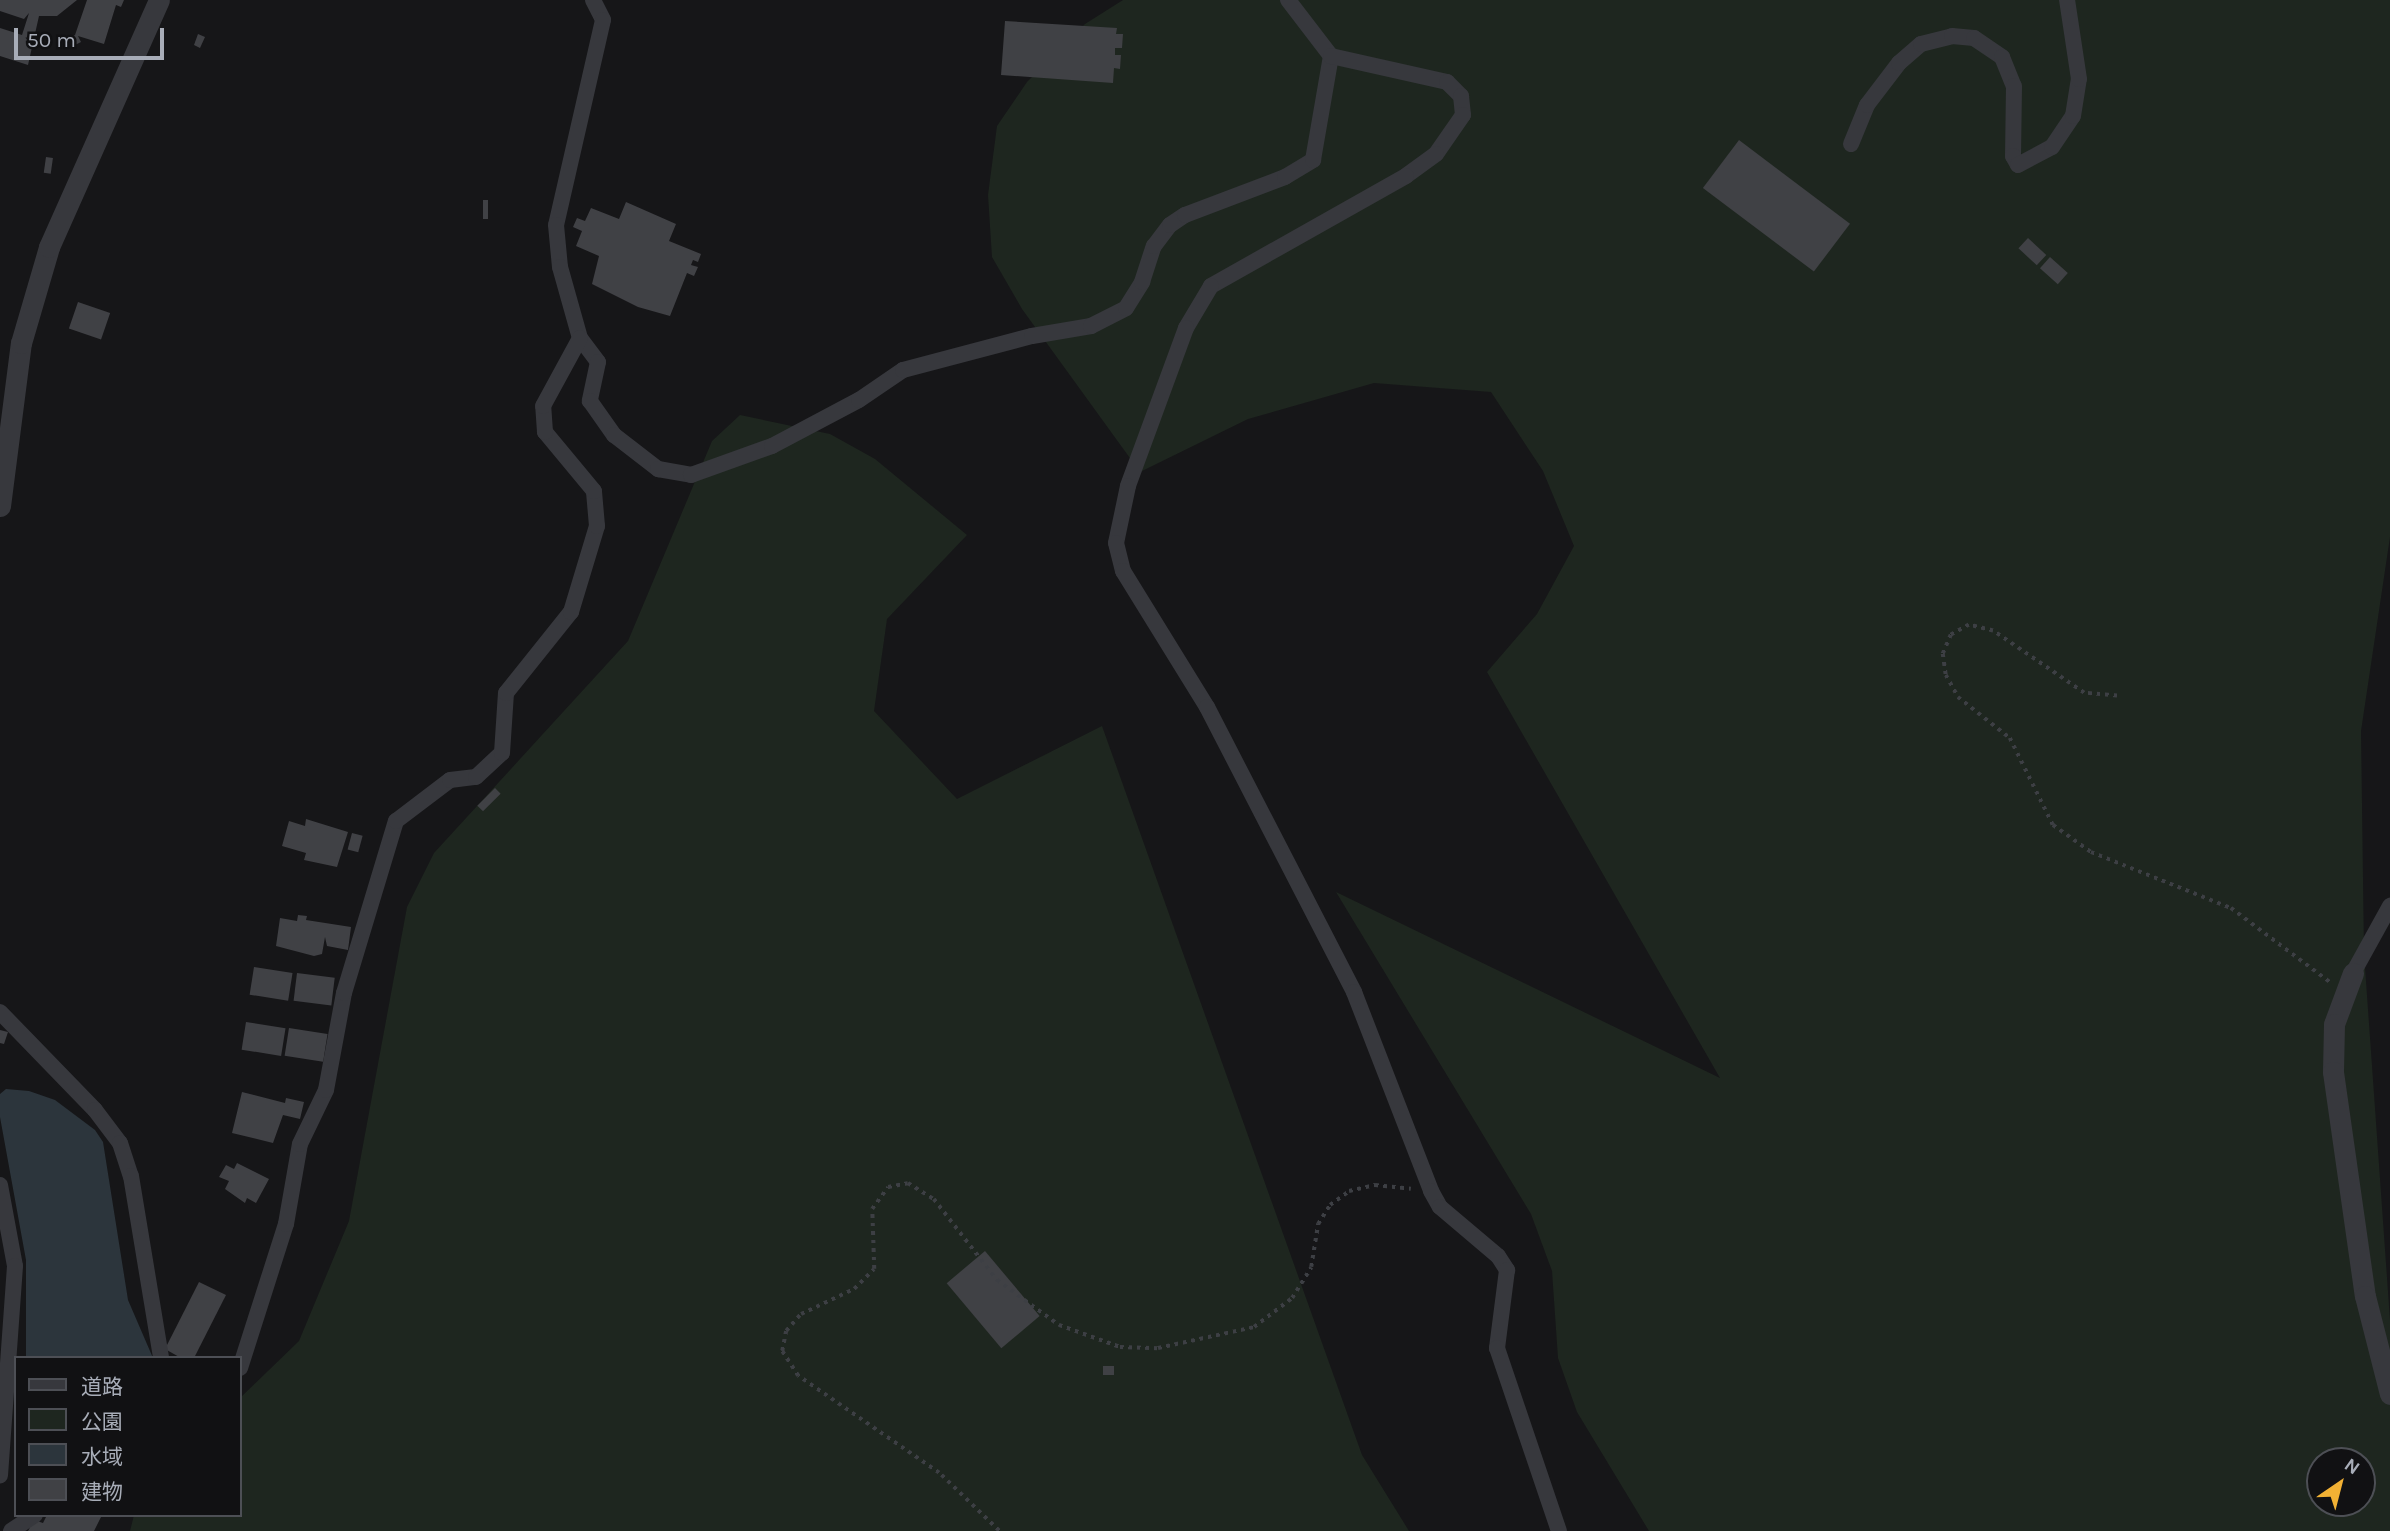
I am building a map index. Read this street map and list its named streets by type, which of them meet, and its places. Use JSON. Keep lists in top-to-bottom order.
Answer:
{
  "legend": [
    "道路",
    "公園",
    "水域",
    "建物"
  ],
  "scale_bar": "50 m",
  "north": "top right"
}
